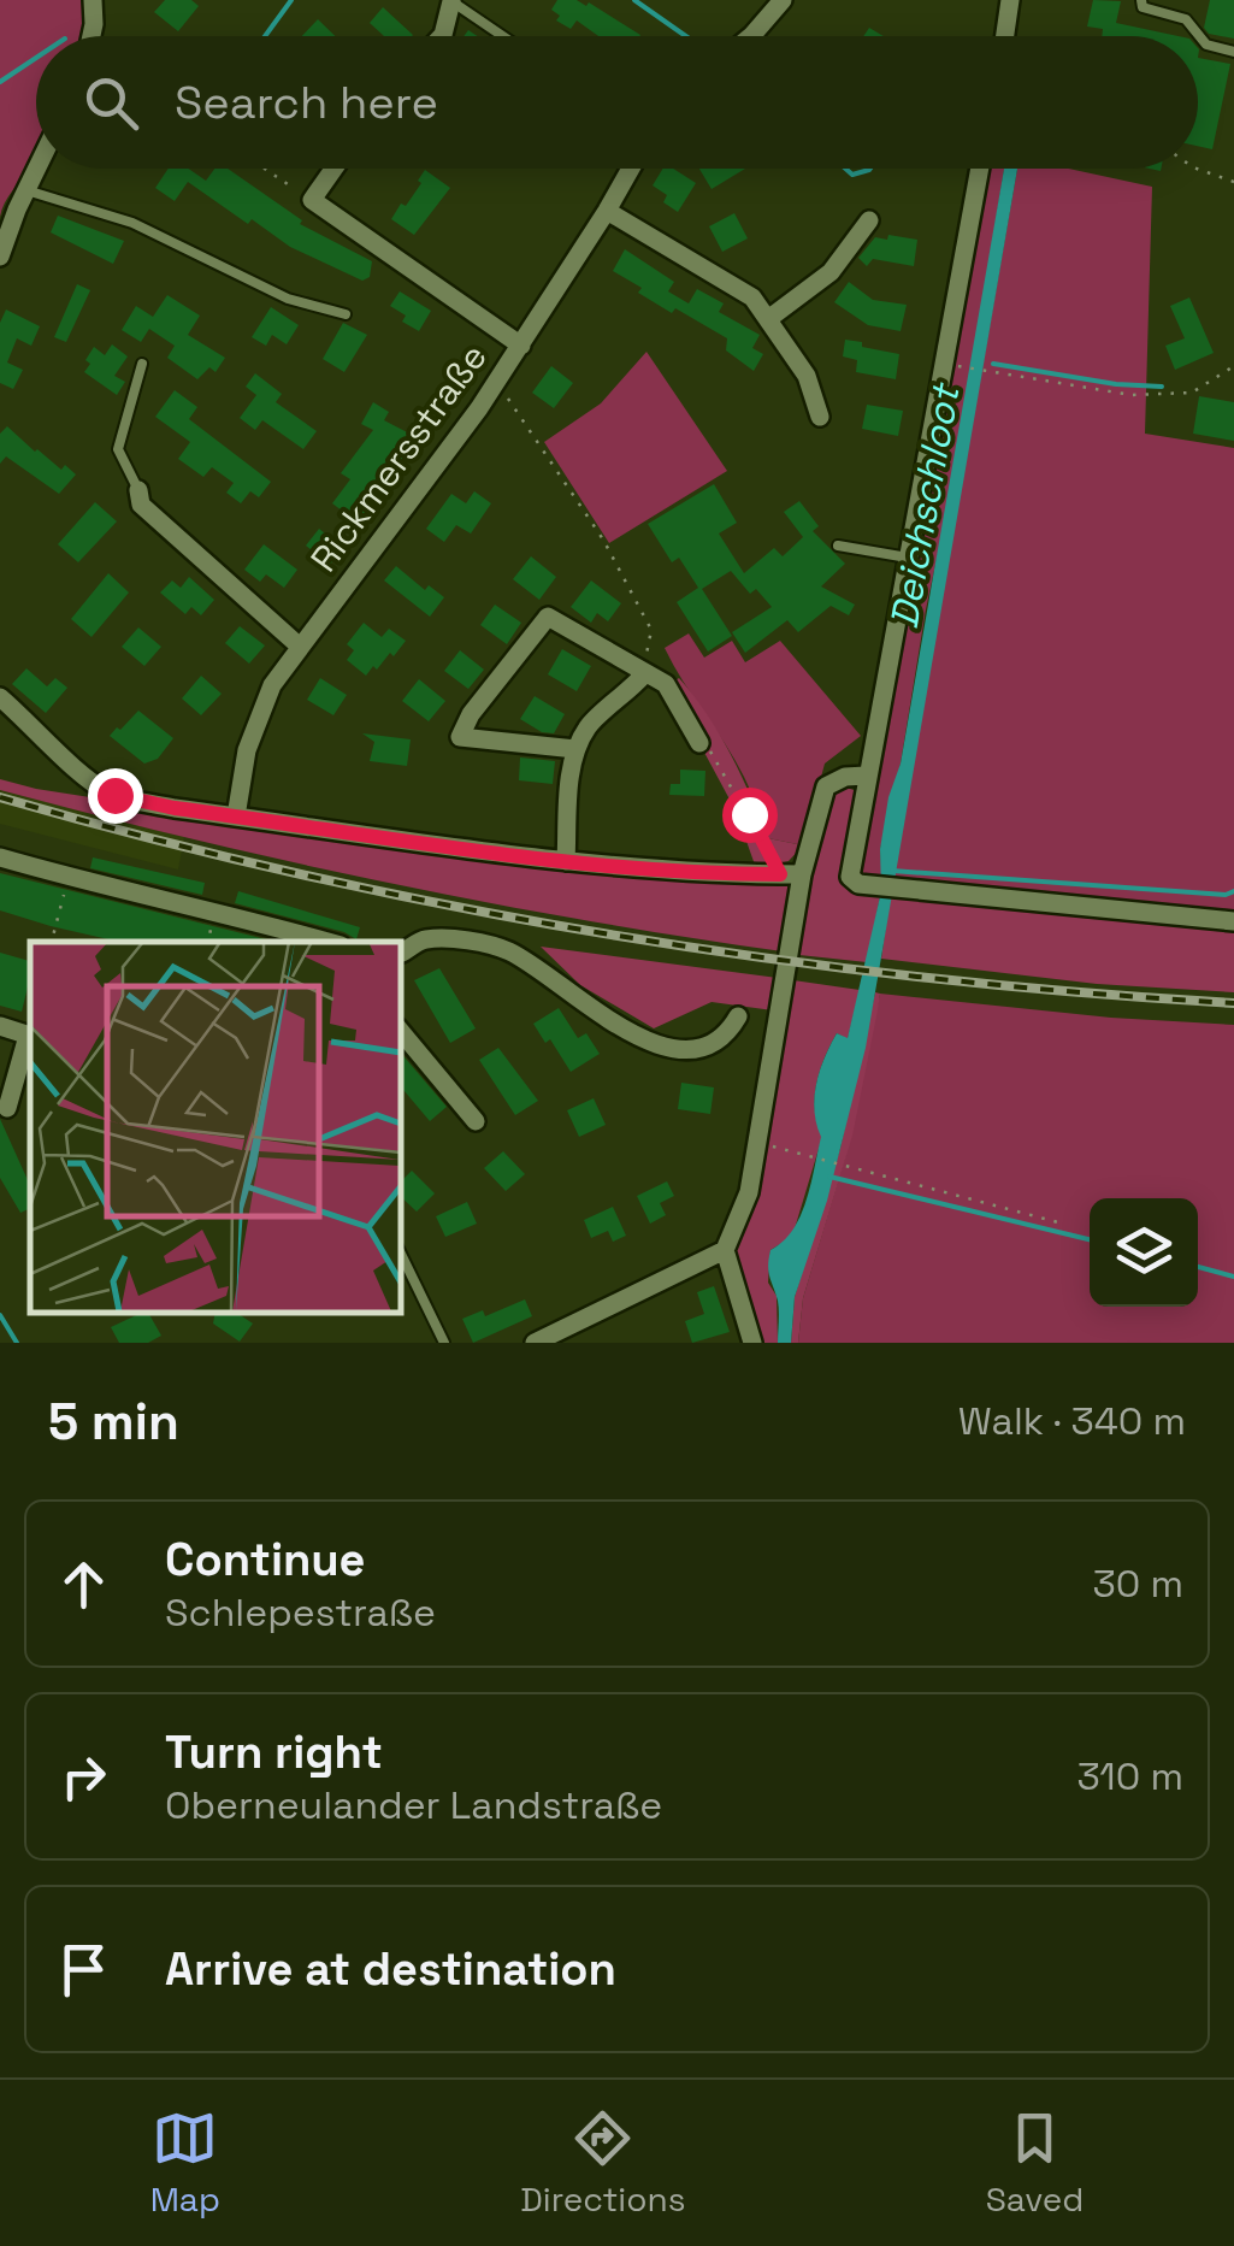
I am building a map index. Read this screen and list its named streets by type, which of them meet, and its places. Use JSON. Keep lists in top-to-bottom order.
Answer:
{
  "streets": {
    "street": ["Rickmersstraße"]
  },
  "water": ["Deichschloot"],
  "page": {
    "search": "Search here",
    "heading": ["5 min", "Walk · 340 m"],
    "list": [
      ["Continue", "Schlepestraße", "30 m"],
      ["Turn right", "Oberneulander Landstraße", "310 m"],
      "Arrive at destination"
    ],
    "nav": ["Map", "Directions", "Saved"]
  }
}
